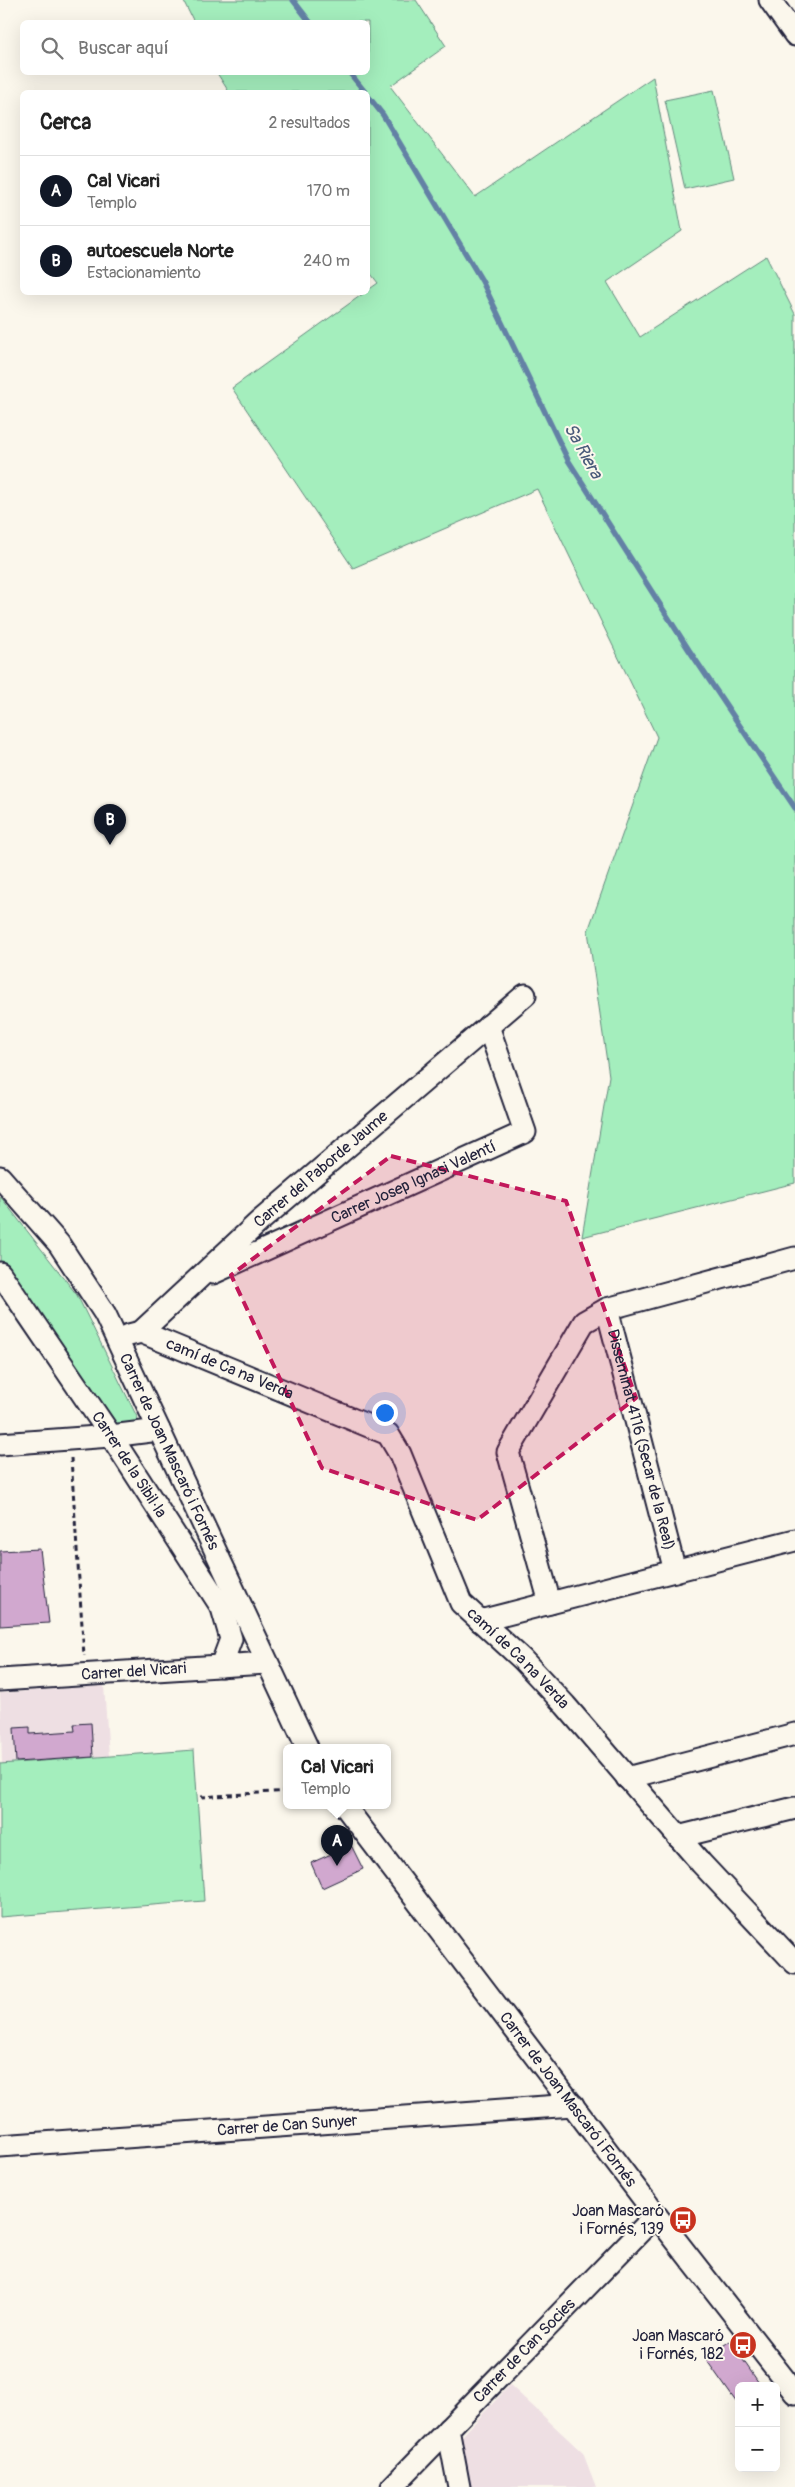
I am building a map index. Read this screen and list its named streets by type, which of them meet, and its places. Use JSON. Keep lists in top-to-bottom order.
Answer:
{
  "streets": {
    "street": [
      "Carrer del Paborde Jaume",
      "Carrer Josep Ignasi Valentí",
      "camí de Ca na Verda",
      "Disseminat 4116 (Secar de la Real)",
      "Carrer de Joan Mascaró i Fornés",
      "Carrer de la Sibil·la",
      "Carrer del Vicari",
      "Carrer de Can Sunyer",
      "Carrer de Can Socies"
    ]
  },
  "crossings": [
    ["Carrer del Paborde Jaume", "Carrer Josep Ignasi Valentí"],
    ["Carrer del Paborde Jaume", "camí de Ca na Verda"],
    ["Carrer del Paborde Jaume", "Carrer de Joan Mascaró i Fornés"],
    ["camí de Ca na Verda", "Disseminat 4116 (Secar de la Real)"],
    ["Carrer de Joan Mascaró i Fornés", "Carrer del Vicari"],
    ["Carrer de Joan Mascaró i Fornés", "Carrer de Can Sunyer"],
    ["Carrer de Joan Mascaró i Fornés", "Carrer de Can Socies"],
    ["Carrer de la Sibil·la", "Carrer del Vicari"]
  ],
  "water": ["Sa Riera"],
  "places": {
    "bus stop": ["Joan Mascaró i Fornés, 139", "Joan Mascaró i Fornés, 182"]
  },
  "page": {
    "search": "Buscar aquí",
    "heading": ["Cerca", "2 resultados"],
    "list": [
      {
        "mark": "A",
        "name": "Cal Vicari",
        "note": "Templo",
        "value": "170 m"
      },
      {
        "mark": "B",
        "name": "autoescuela Norte",
        "note": "Estacionamiento",
        "value": "240 m"
      }
    ],
    "pins": ["B", "A"],
    "popup": ["Cal Vicari", "Templo"],
    "map_buttons": ["+", "−"]
  }
}
